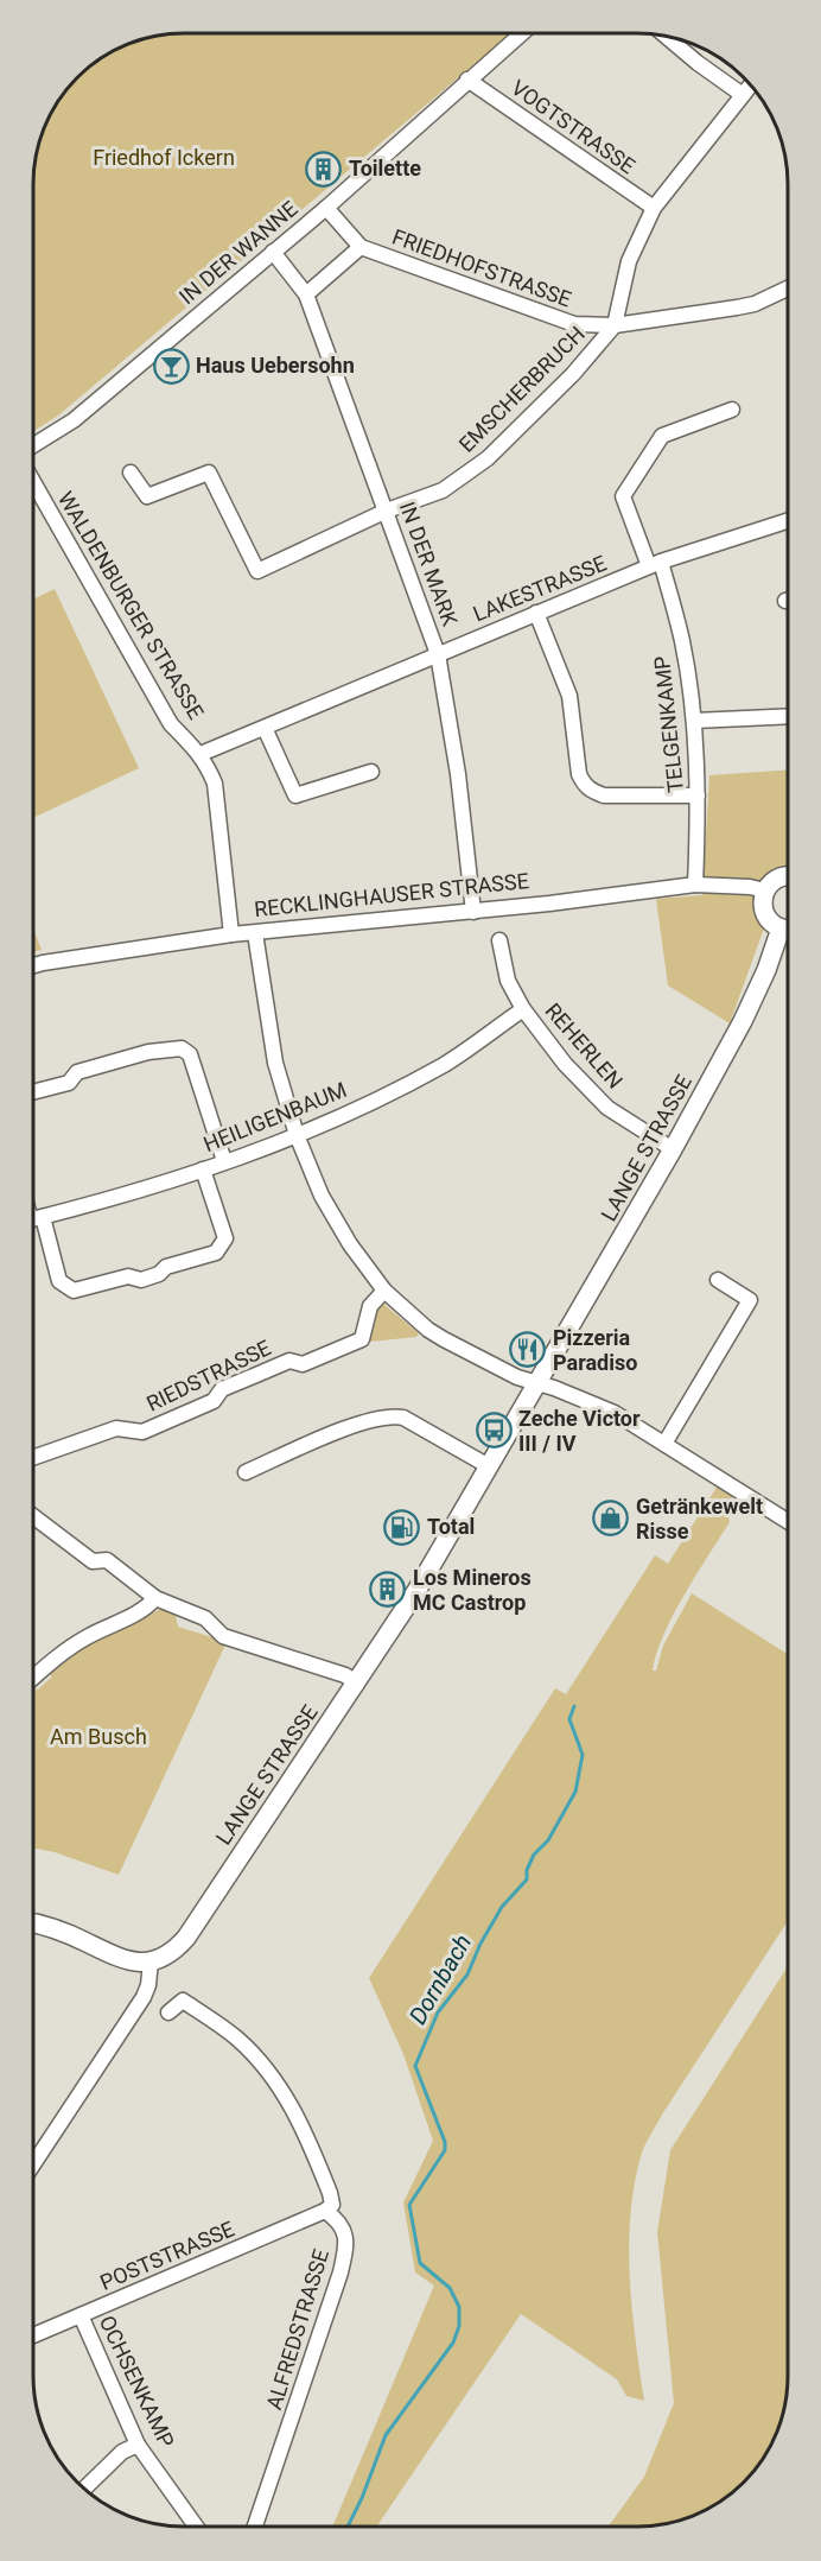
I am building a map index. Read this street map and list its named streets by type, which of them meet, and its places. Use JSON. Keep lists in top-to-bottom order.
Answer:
{
  "streets": {
    "main road": ["LANGE STRASSE"],
    "street": [
      "VOGTSTRASSE",
      "IN DER WANNE",
      "FRIEDHOFSTRASSE",
      "EMSCHERBRUCH",
      "IN DER MARK",
      "LAKESTRASSE",
      "WALDENBURGER STRASSE",
      "TELGENKAMP",
      "RECKLINGHAUSER STRASSE",
      "REHERLEN",
      "HEILIGENBAUM",
      "RIEDSTRASSE",
      "POSTSTRASSE",
      "ALFREDSTRASSE",
      "OCHSENKAMP"
    ]
  },
  "crossings": [
    ["VOGTSTRASSE", "IN DER WANNE"],
    ["VOGTSTRASSE", "EMSCHERBRUCH"],
    ["IN DER WANNE", "FRIEDHOFSTRASSE"],
    ["IN DER WANNE", "IN DER MARK"],
    ["FRIEDHOFSTRASSE", "EMSCHERBRUCH"],
    ["FRIEDHOFSTRASSE", "IN DER MARK"],
    ["EMSCHERBRUCH", "IN DER MARK"],
    ["IN DER MARK", "LAKESTRASSE"],
    ["IN DER MARK", "RECKLINGHAUSER STRASSE"],
    ["LAKESTRASSE", "WALDENBURGER STRASSE"],
    ["LAKESTRASSE", "TELGENKAMP"],
    ["WALDENBURGER STRASSE", "RECKLINGHAUSER STRASSE"],
    ["TELGENKAMP", "RECKLINGHAUSER STRASSE"],
    ["REHERLEN", "HEILIGENBAUM"],
    ["REHERLEN", "LANGE STRASSE"],
    ["POSTSTRASSE", "ALFREDSTRASSE"],
    ["POSTSTRASSE", "OCHSENKAMP"]
  ],
  "water": ["Dornbach"],
  "parks": ["Friedhof Ickern", "Am Busch"],
  "places": {
    "building": ["Toilette", "Los Mineros MC Castrop"],
    "bar": ["Haus Uebersohn"],
    "restaurant": ["Pizzeria Paradiso"],
    "bus stop": ["Zeche Victor III / IV"],
    "shop": ["Getränkewelt Risse"],
    "fuel station": ["Total"]
  }
}
